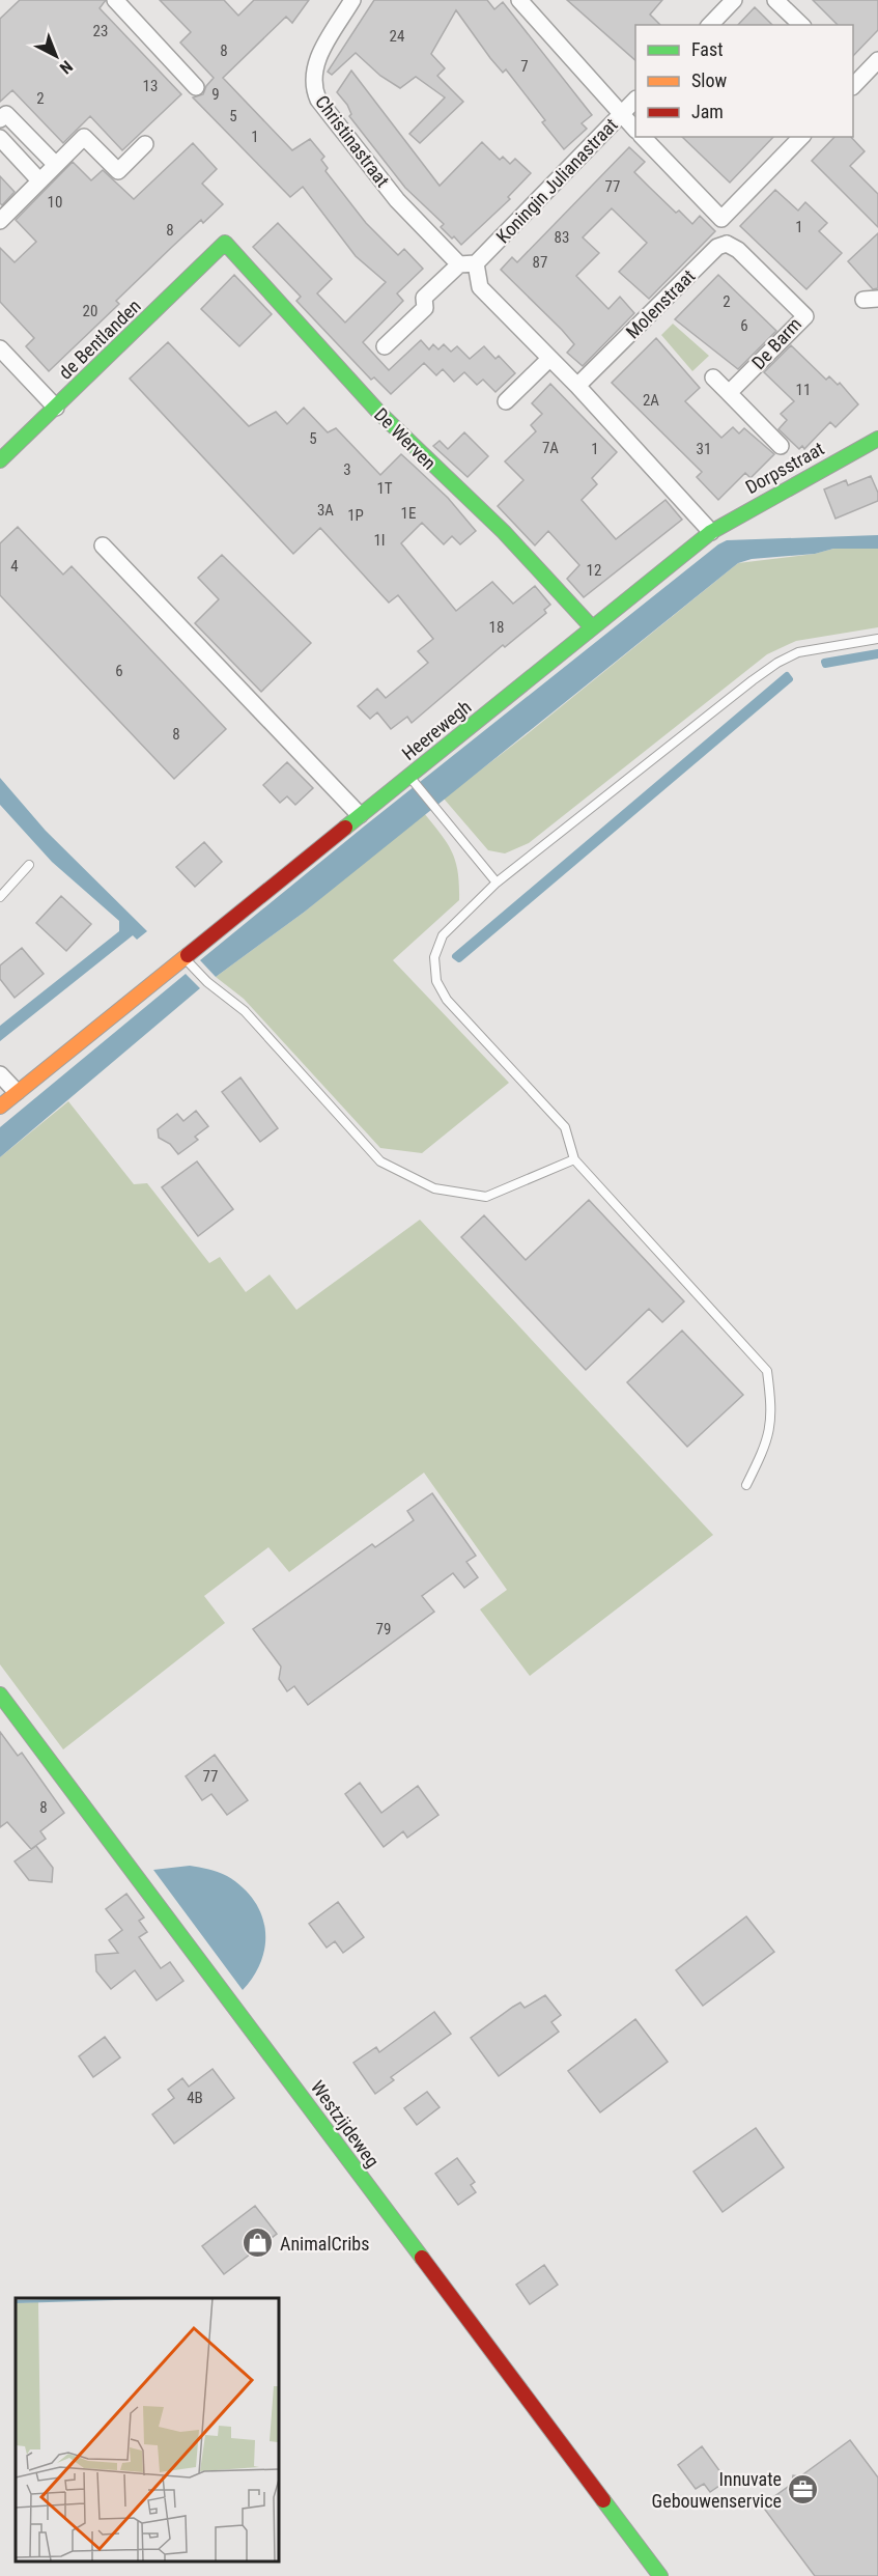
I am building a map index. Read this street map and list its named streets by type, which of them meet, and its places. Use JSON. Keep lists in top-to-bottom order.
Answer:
{
  "streets": {
    "street": [
      "Christinastraat",
      "Koningin Julianastraat",
      "Molenstraat",
      "de Bentlanden",
      "De Barm",
      "De Werven",
      "Dorpsstraat",
      "Heerewegh",
      "Westzijdeweg"
    ]
  },
  "crossings": [
    ["Molenstraat", "De Barm"],
    ["de Bentlanden", "De Werven"],
    ["De Werven", "Heerewegh"],
    ["Dorpsstraat", "Heerewegh"]
  ],
  "places": {
    "shop": ["AnimalCribs"],
    "office": ["Innuvate Gebouwenservice"]
  },
  "house_numbers": [
    "23",
    "24",
    "8",
    "7",
    "13",
    "9",
    "2",
    "5",
    "1",
    "77",
    "10",
    "1",
    "8",
    "83",
    "87",
    "2",
    "20",
    "6",
    "11",
    "2A",
    "5",
    "7A",
    "1",
    "31",
    "3",
    "1T",
    "3A",
    "1E",
    "1P",
    "1I",
    "4",
    "12",
    "18",
    "6",
    "8",
    "79",
    "77",
    "8",
    "4B"
  ],
  "legend": ["Fast", "Slow", "Jam"],
  "north": "bottom right"
}
